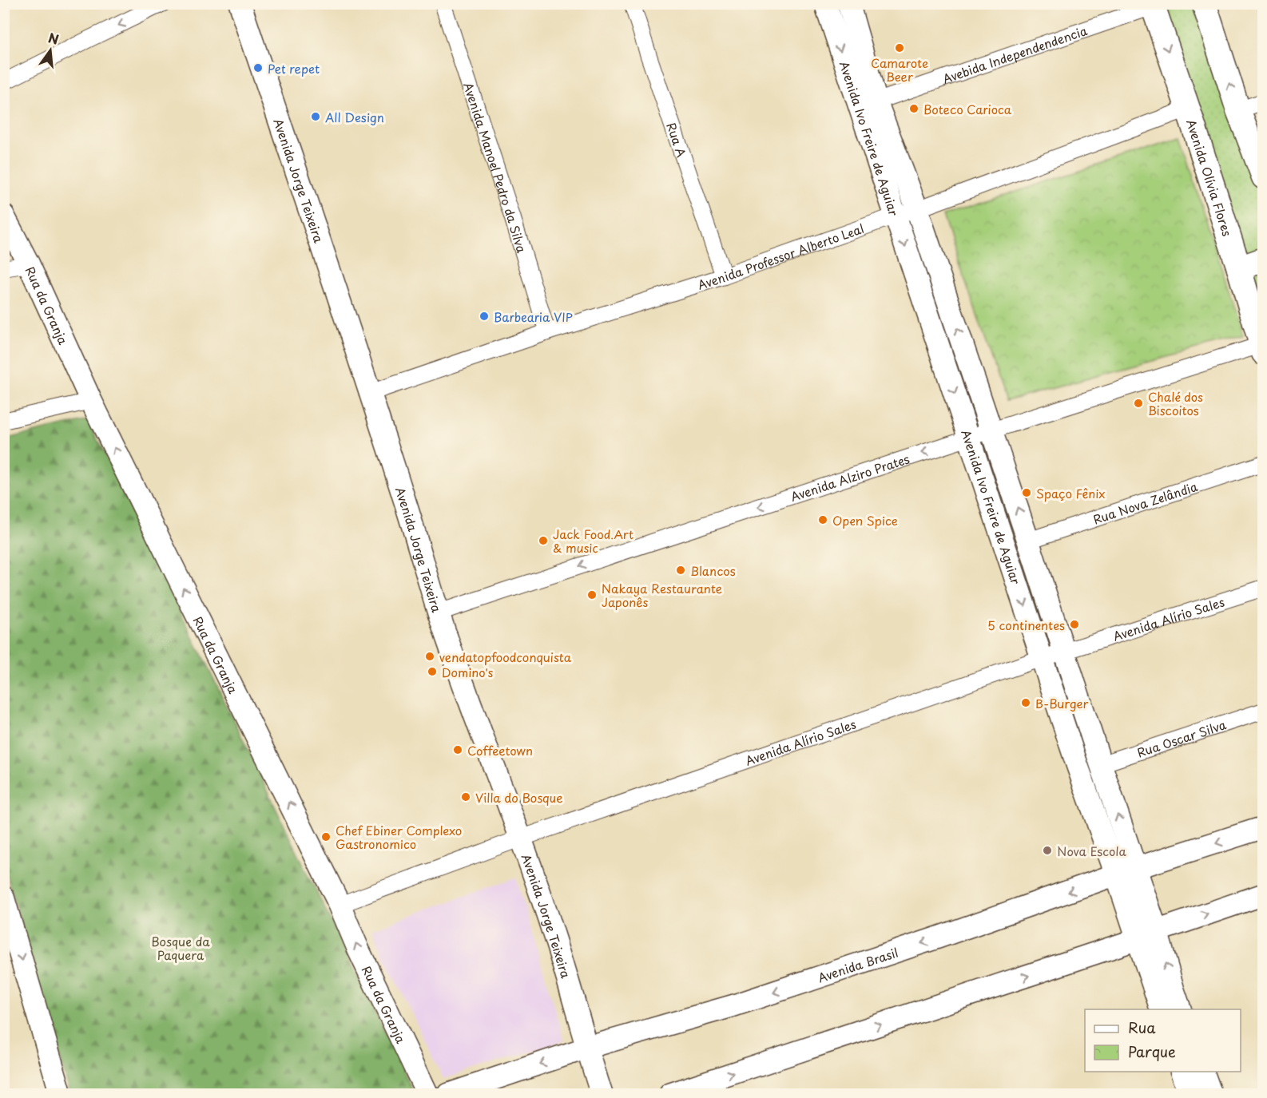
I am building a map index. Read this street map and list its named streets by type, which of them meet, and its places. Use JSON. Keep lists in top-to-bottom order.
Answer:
{
  "streets": {
    "main road": ["Avenida Olívia Flores"],
    "street": [
      "Avebida Independendencia",
      "Avenida Ivo Freire de Aguiar",
      "Rua A",
      "Avenida Manoel Pedro da Silva",
      "Avenida Jorge Teixeira",
      "Avenida Professor Alberto Leal",
      "Rua da Granja",
      "Avenida Alziro Prates",
      "Rua Nova Zelândia",
      "Avenida Alírio Sales",
      "Rua Oscar Silva",
      "Avenida Brasil"
    ]
  },
  "crossings": [
    ["Avebida Independendencia", "Avenida Ivo Freire de Aguiar"],
    ["Avebida Independendencia", "Avenida Olívia Flores"],
    ["Avenida Ivo Freire de Aguiar", "Avenida Professor Alberto Leal"],
    ["Avenida Ivo Freire de Aguiar", "Avenida Alziro Prates"],
    ["Avenida Ivo Freire de Aguiar", "Rua Nova Zelândia"],
    ["Avenida Ivo Freire de Aguiar", "Avenida Alírio Sales"],
    ["Avenida Ivo Freire de Aguiar", "Rua Oscar Silva"],
    ["Avenida Ivo Freire de Aguiar", "Avenida Brasil"],
    ["Rua A", "Avenida Professor Alberto Leal"],
    ["Avenida Manoel Pedro da Silva", "Avenida Professor Alberto Leal"],
    ["Avenida Olívia Flores", "Avenida Professor Alberto Leal"],
    ["Avenida Olívia Flores", "Avenida Alziro Prates"],
    ["Avenida Jorge Teixeira", "Avenida Professor Alberto Leal"],
    ["Avenida Jorge Teixeira", "Avenida Alziro Prates"],
    ["Avenida Jorge Teixeira", "Avenida Alírio Sales"],
    ["Avenida Jorge Teixeira", "Avenida Brasil"],
    ["Rua da Granja", "Avenida Alírio Sales"]
  ],
  "one_way": ["Rua da Granja", "Avenida Alziro Prates"],
  "parks": ["Bosque da Paquera"],
  "places": [
    "Camarote Beer",
    "Pet repet",
    "Boteco Carioca",
    "All Design",
    "Barbearia VIP",
    "Chalé dos Biscoitos",
    "Spaço Fênix",
    "Open Spice",
    "Jack Food.Art & music",
    "Blancos",
    "Nakaya Restaurante Japonês",
    "5 continentes",
    "vendatopfoodconquista",
    "Domino's",
    "B-Burger",
    "Coffeetown",
    "Villa do Bosque",
    "Chef Ebiner Complexo Gastronomico",
    "Nova Escola"
  ],
  "legend": ["Rua", "Parque"],
  "north": "top"
}
